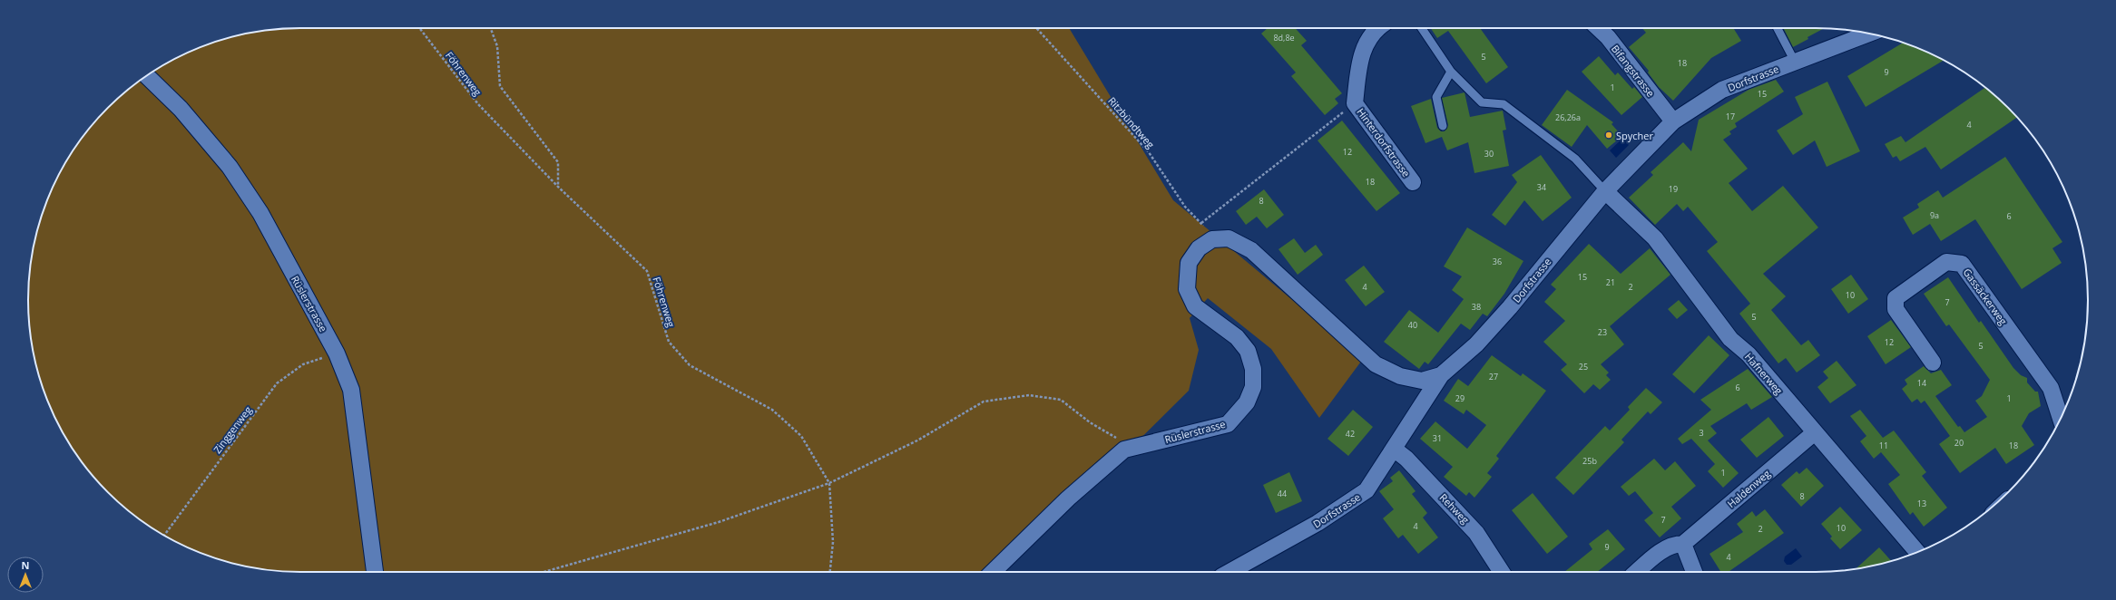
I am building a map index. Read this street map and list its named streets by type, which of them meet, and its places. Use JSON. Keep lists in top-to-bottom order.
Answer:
{
  "streets": {
    "street": [
      "Bifangstrasse",
      "Dorfstrasse",
      "Hinterdorfstrasse",
      "Gassäckerweg",
      "Rüslerstrasse",
      "Hafnerweg",
      "Haldenweg",
      "Rehweg"
    ],
    "path": ["Föhrenweg", "Ritzbündtweg", "Zinggenweg"]
  },
  "crossings": [
    ["Bifangstrasse", "Dorfstrasse"],
    ["Dorfstrasse", "Hafnerweg"],
    ["Dorfstrasse", "Rehweg"],
    ["Ritzbündtweg", "Rüslerstrasse"],
    ["Rüslerstrasse", "Zinggenweg"],
    ["Hafnerweg", "Haldenweg"]
  ],
  "places": ["Spycher"],
  "house_numbers": [
    "8d,8e",
    "5",
    "18",
    "9",
    "1",
    "15",
    "17",
    "26,26a",
    "4",
    "12",
    "30",
    "18",
    "34",
    "19",
    "8",
    "9a",
    "6",
    "36",
    "15",
    "21",
    "4",
    "2",
    "10",
    "7",
    "38",
    "5",
    "40",
    "23",
    "12",
    "5",
    "25",
    "27",
    "14",
    "6",
    "29",
    "1",
    "3",
    "42",
    "31",
    "20",
    "11",
    "18",
    "25b",
    "1",
    "44",
    "8",
    "13",
    "7",
    "4",
    "10",
    "2",
    "9",
    "4"
  ],
  "north": "top"
}
